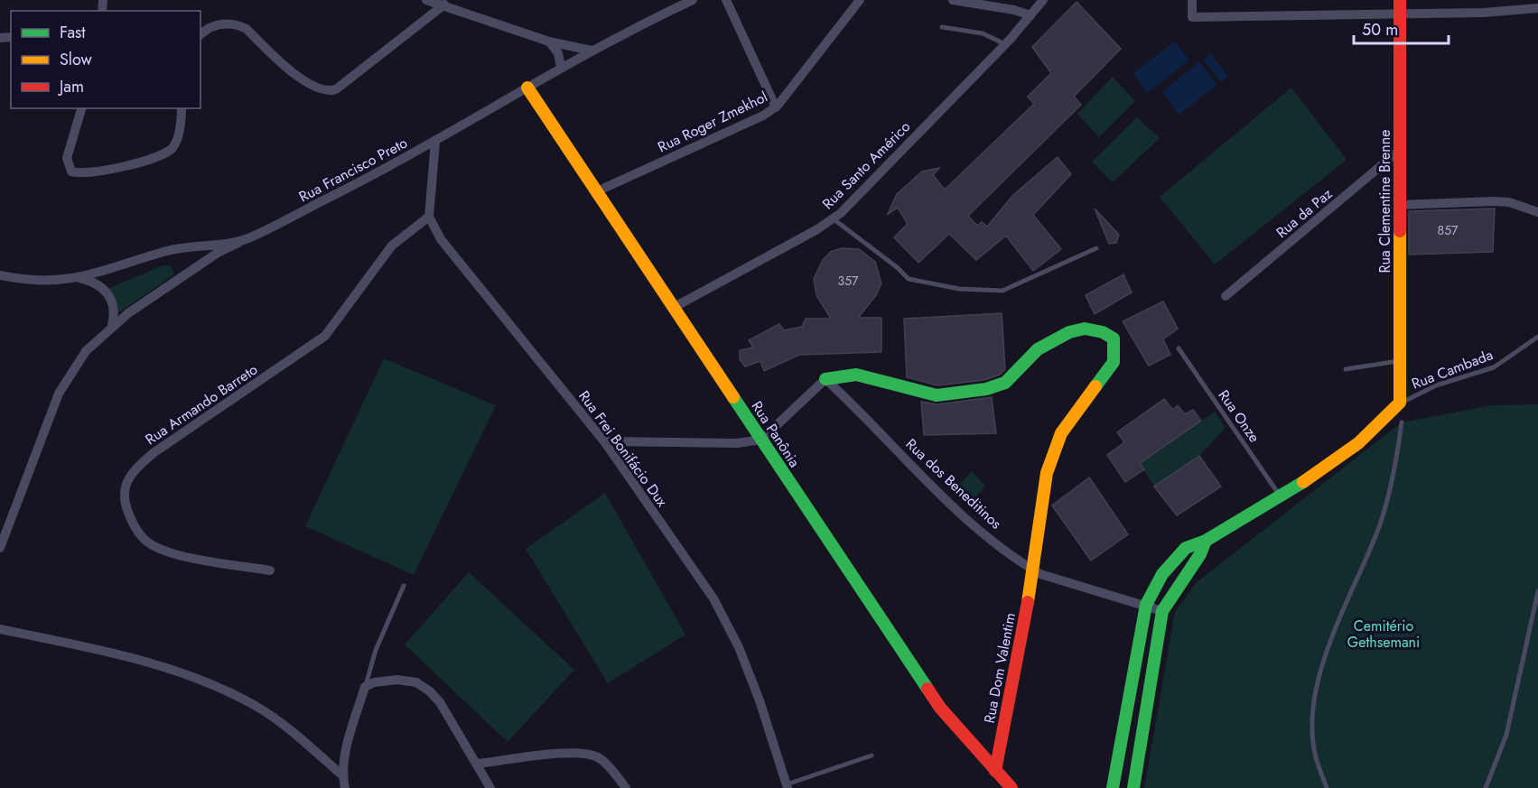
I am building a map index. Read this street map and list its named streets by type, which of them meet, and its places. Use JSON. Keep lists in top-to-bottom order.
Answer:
{
  "streets": {
    "street": [
      "Rua Roger Zmekhol",
      "Rua Santo Américo",
      "Rua Francisco Preto",
      "Rua Clementine Brenne",
      "Rua da Paz",
      "Rua Armando Barreto",
      "Rua Panônia",
      "Rua Frei Bonifácio Dux",
      "Rua dos Beneditinos",
      "Rua Dom Valentim"
    ],
    "lane": ["Rua Cambada", "Rua Onze"]
  },
  "crossings": [
    ["Rua Roger Zmekhol", "Rua Panônia"],
    ["Rua Santo Américo", "Rua Panônia"],
    ["Rua Francisco Preto", "Rua Panônia"],
    ["Rua Clementine Brenne", "Rua da Paz"],
    ["Rua Clementine Brenne", "Rua Cambada"],
    ["Rua Armando Barreto", "Rua Frei Bonifácio Dux"],
    ["Rua Panônia", "Rua Dom Valentim"],
    ["Rua dos Beneditinos", "Rua Dom Valentim"]
  ],
  "parks": ["Cemitério Gethsemani"],
  "house_numbers": ["857", "357"],
  "legend": ["Fast", "Slow", "Jam"],
  "scale_bar": "50 m"
}
